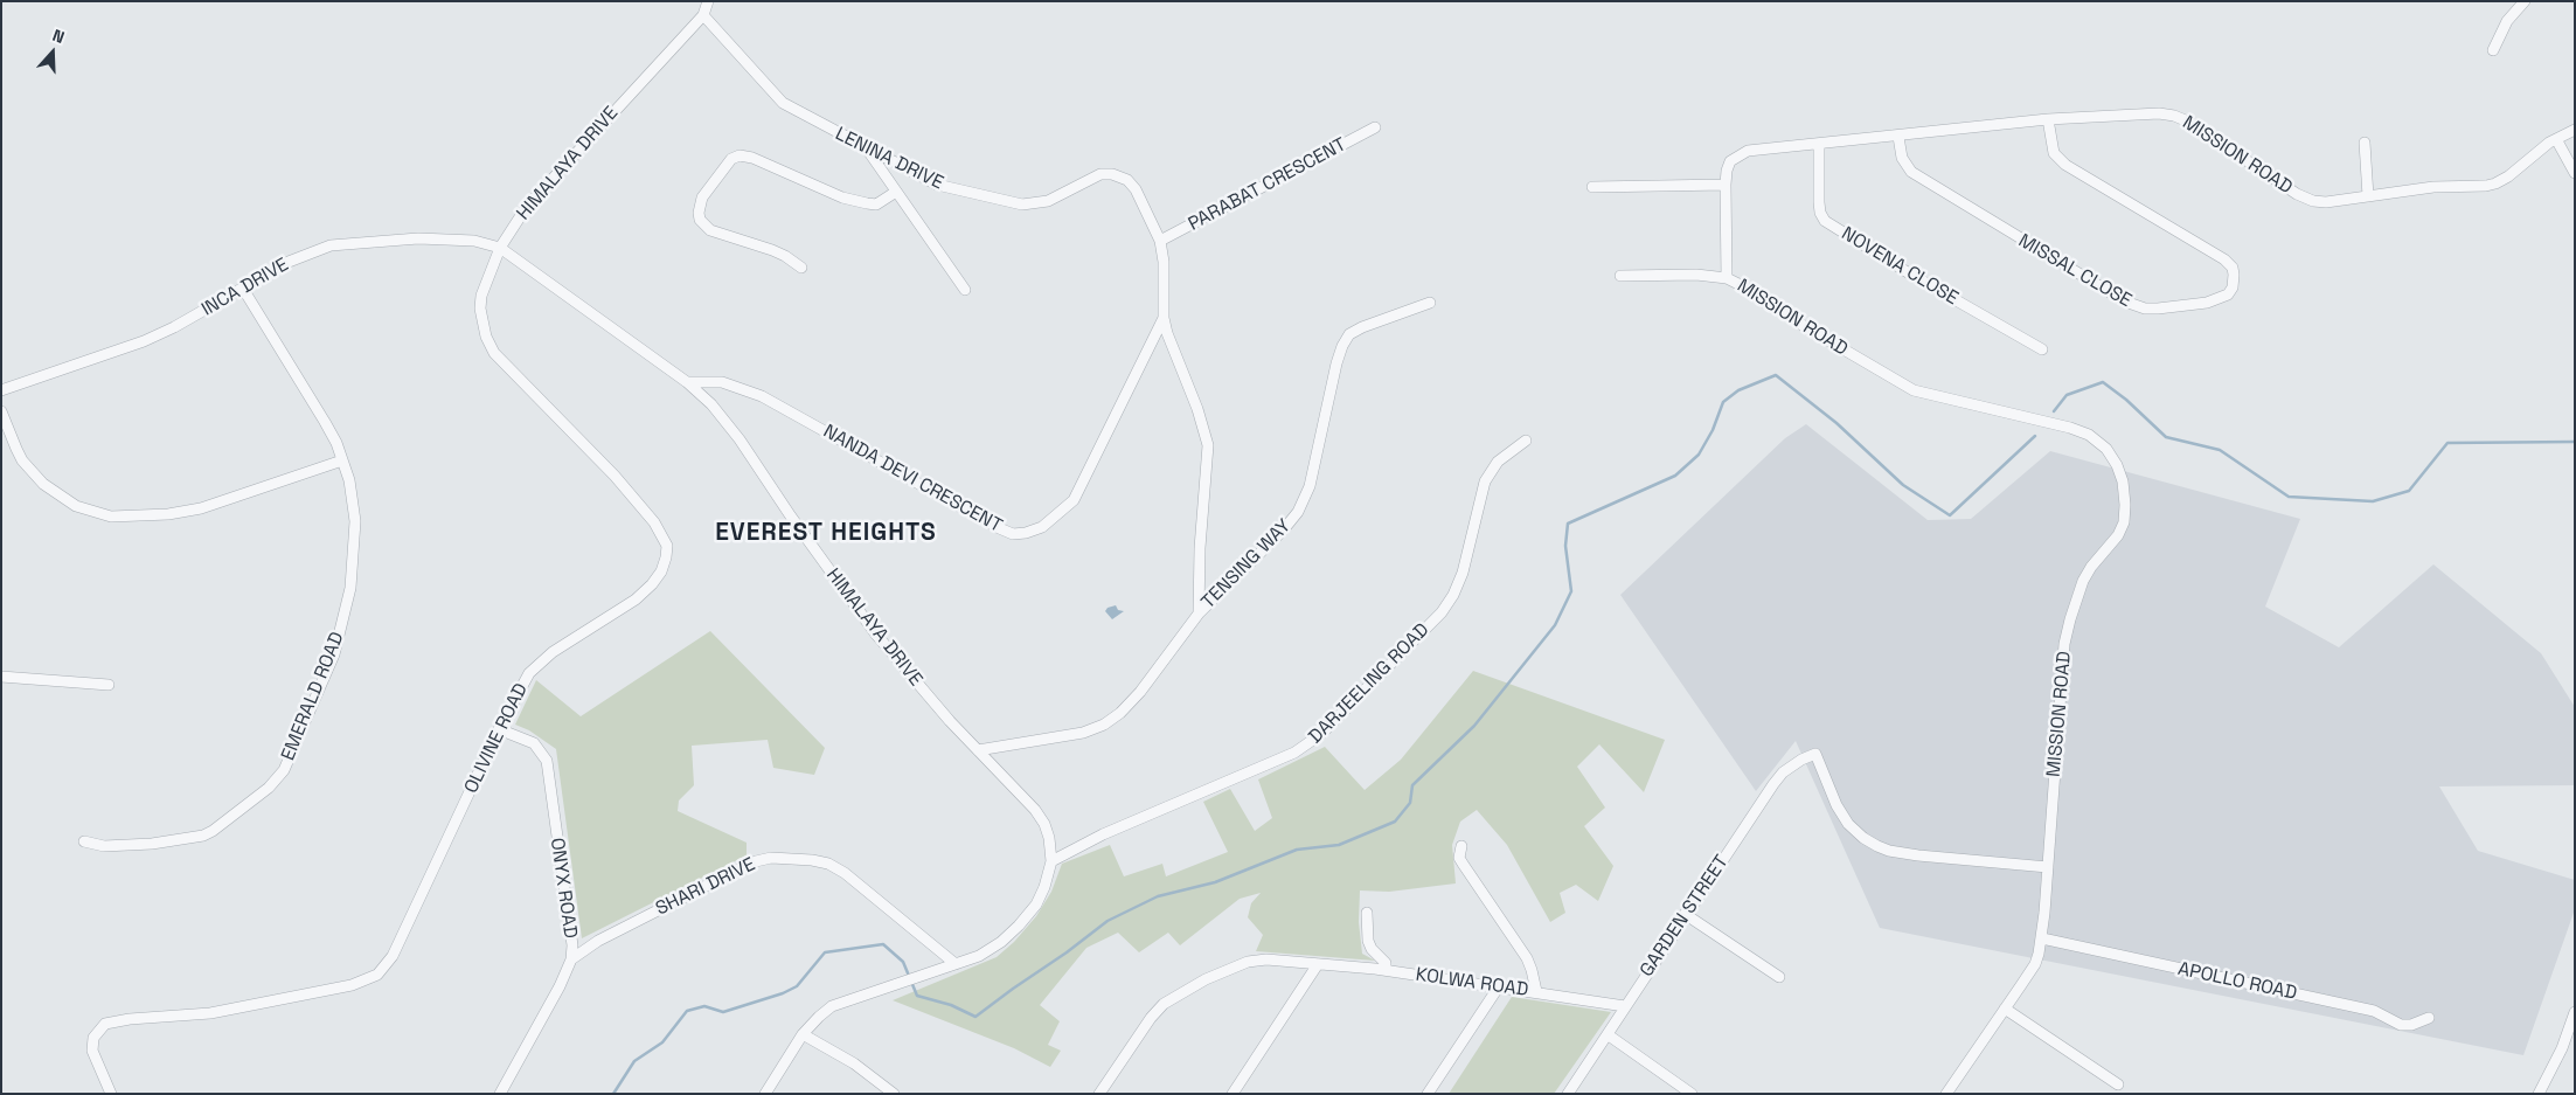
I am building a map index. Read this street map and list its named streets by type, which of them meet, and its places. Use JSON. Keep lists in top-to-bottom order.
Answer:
{
  "streets": {
    "street": [
      "MISSION ROAD",
      "LENINA DRIVE",
      "HIMALAYA DRIVE",
      "PARABAT CRESCENT",
      "NOVENA CLOSE",
      "MISSAL CLOSE",
      "INCA DRIVE",
      "NANDA DEVI CRESCENT",
      "TENSING WAY",
      "DARJEELING ROAD",
      "EMERALD ROAD",
      "OLIVINE ROAD",
      "SHARI DRIVE",
      "ONYX ROAD",
      "GARDEN STREET",
      "APOLLO ROAD",
      "KOLWA ROAD"
    ]
  },
  "crossings": [
    ["MISSION ROAD", "NOVENA CLOSE"],
    ["MISSION ROAD", "MISSAL CLOSE"],
    ["MISSION ROAD", "GARDEN STREET"],
    ["MISSION ROAD", "APOLLO ROAD"],
    ["LENINA DRIVE", "HIMALAYA DRIVE"],
    ["LENINA DRIVE", "PARABAT CRESCENT"],
    ["HIMALAYA DRIVE", "INCA DRIVE"],
    ["HIMALAYA DRIVE", "NANDA DEVI CRESCENT"],
    ["HIMALAYA DRIVE", "TENSING WAY"],
    ["HIMALAYA DRIVE", "DARJEELING ROAD"],
    ["HIMALAYA DRIVE", "OLIVINE ROAD"],
    ["HIMALAYA DRIVE", "SHARI DRIVE"],
    ["INCA DRIVE", "EMERALD ROAD"],
    ["INCA DRIVE", "OLIVINE ROAD"],
    ["OLIVINE ROAD", "ONYX ROAD"],
    ["SHARI DRIVE", "ONYX ROAD"],
    ["GARDEN STREET", "KOLWA ROAD"]
  ],
  "districts": ["EVEREST HEIGHTS"],
  "north": "top"
}
